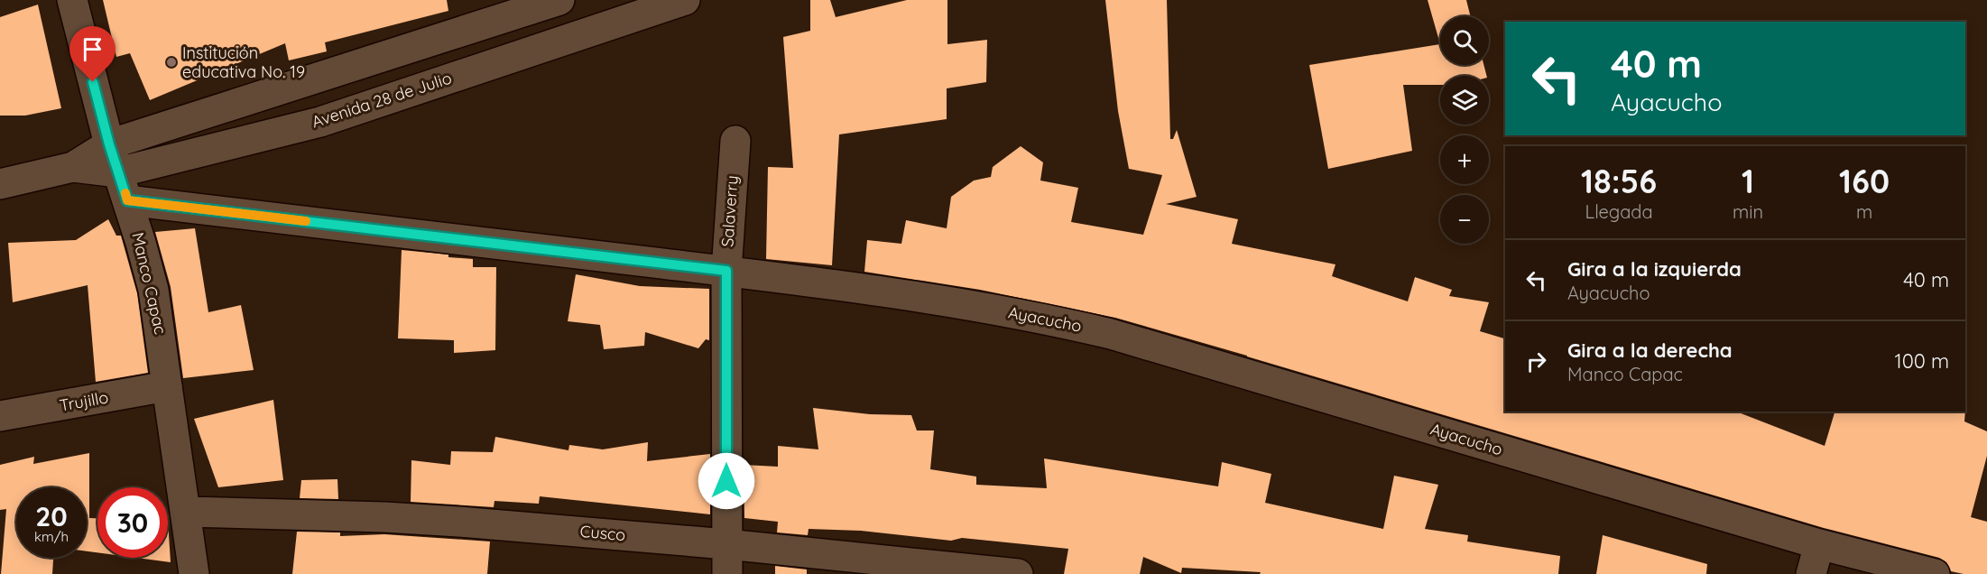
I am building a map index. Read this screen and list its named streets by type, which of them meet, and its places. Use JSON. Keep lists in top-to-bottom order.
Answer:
{
  "streets": {
    "street": [
      "Avenida 28 de Julio",
      "Salaverry",
      "Manco Capac",
      "Ayacucho",
      "Trujillo",
      "Cusco"
    ]
  },
  "crossings": [
    ["Avenida 28 de Julio", "Manco Capac"],
    ["Salaverry", "Ayacucho"],
    ["Salaverry", "Cusco"],
    ["Manco Capac", "Ayacucho"],
    ["Manco Capac", "Trujillo"],
    ["Manco Capac", "Cusco"]
  ],
  "places": ["Institución educativa No. 19"],
  "page": {
    "map_buttons": ["+", "−"],
    "turn": ["40 m", "Ayacucho"],
    "eta": [
      "18:56",
      "Llegada",
      "1",
      "min",
      "160",
      "m"
    ],
    "list": [
      {
        "name": "Gira a la izquierda",
        "note": "Ayacucho",
        "value": "40 m"
      },
      {
        "name": "Gira a la derecha",
        "note": "Manco Capac",
        "value": "100 m"
      }
    ],
    "speed": "20 km/h",
    "limit": "30"
  }
}
